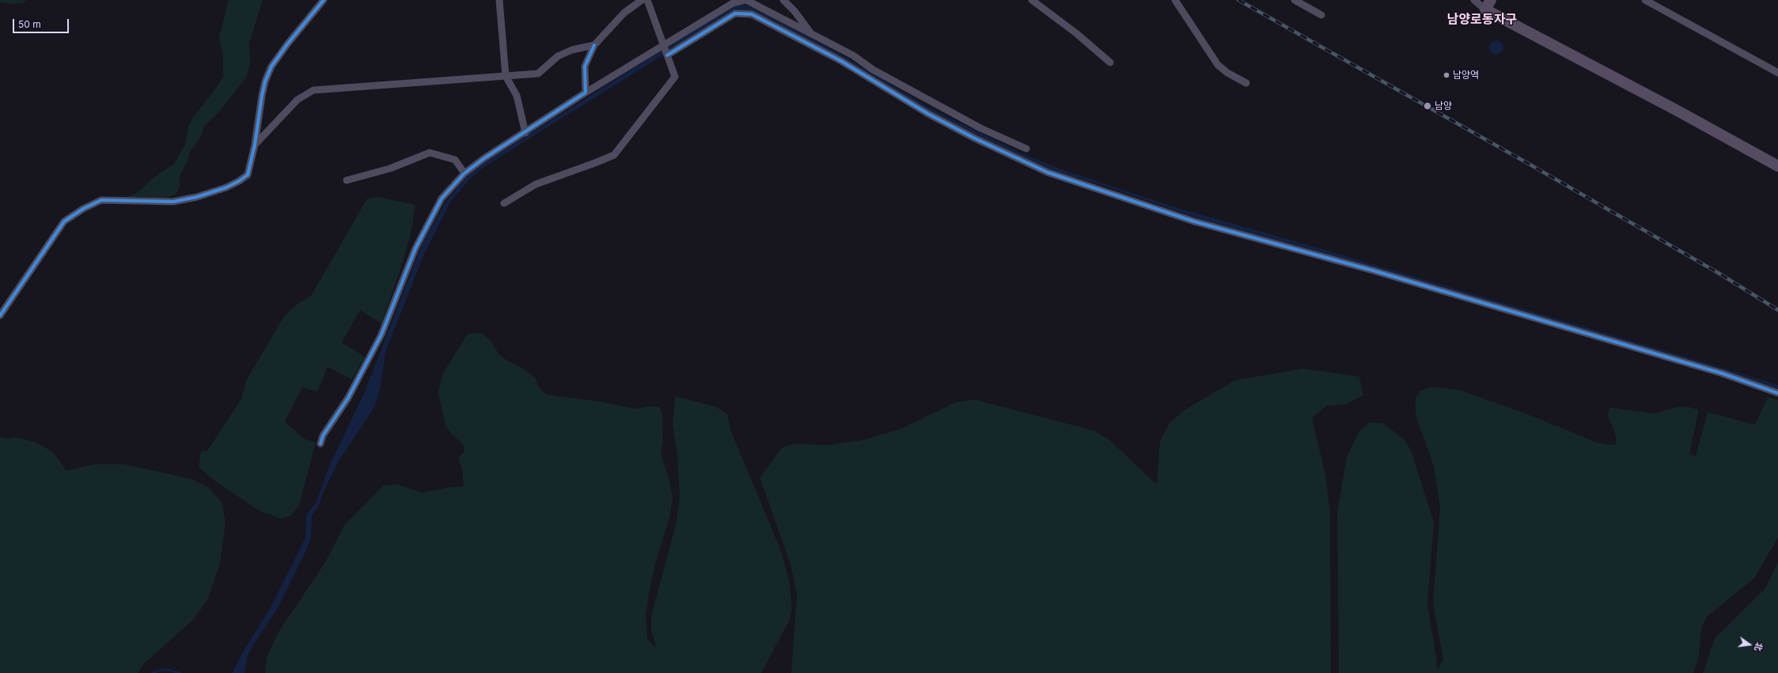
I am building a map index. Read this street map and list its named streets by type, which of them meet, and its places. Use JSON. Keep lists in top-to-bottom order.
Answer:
{
  "districts": ["남양로동자구"],
  "places": ["남양역", "남양"],
  "scale_bar": "50 m",
  "north": "right"
}
